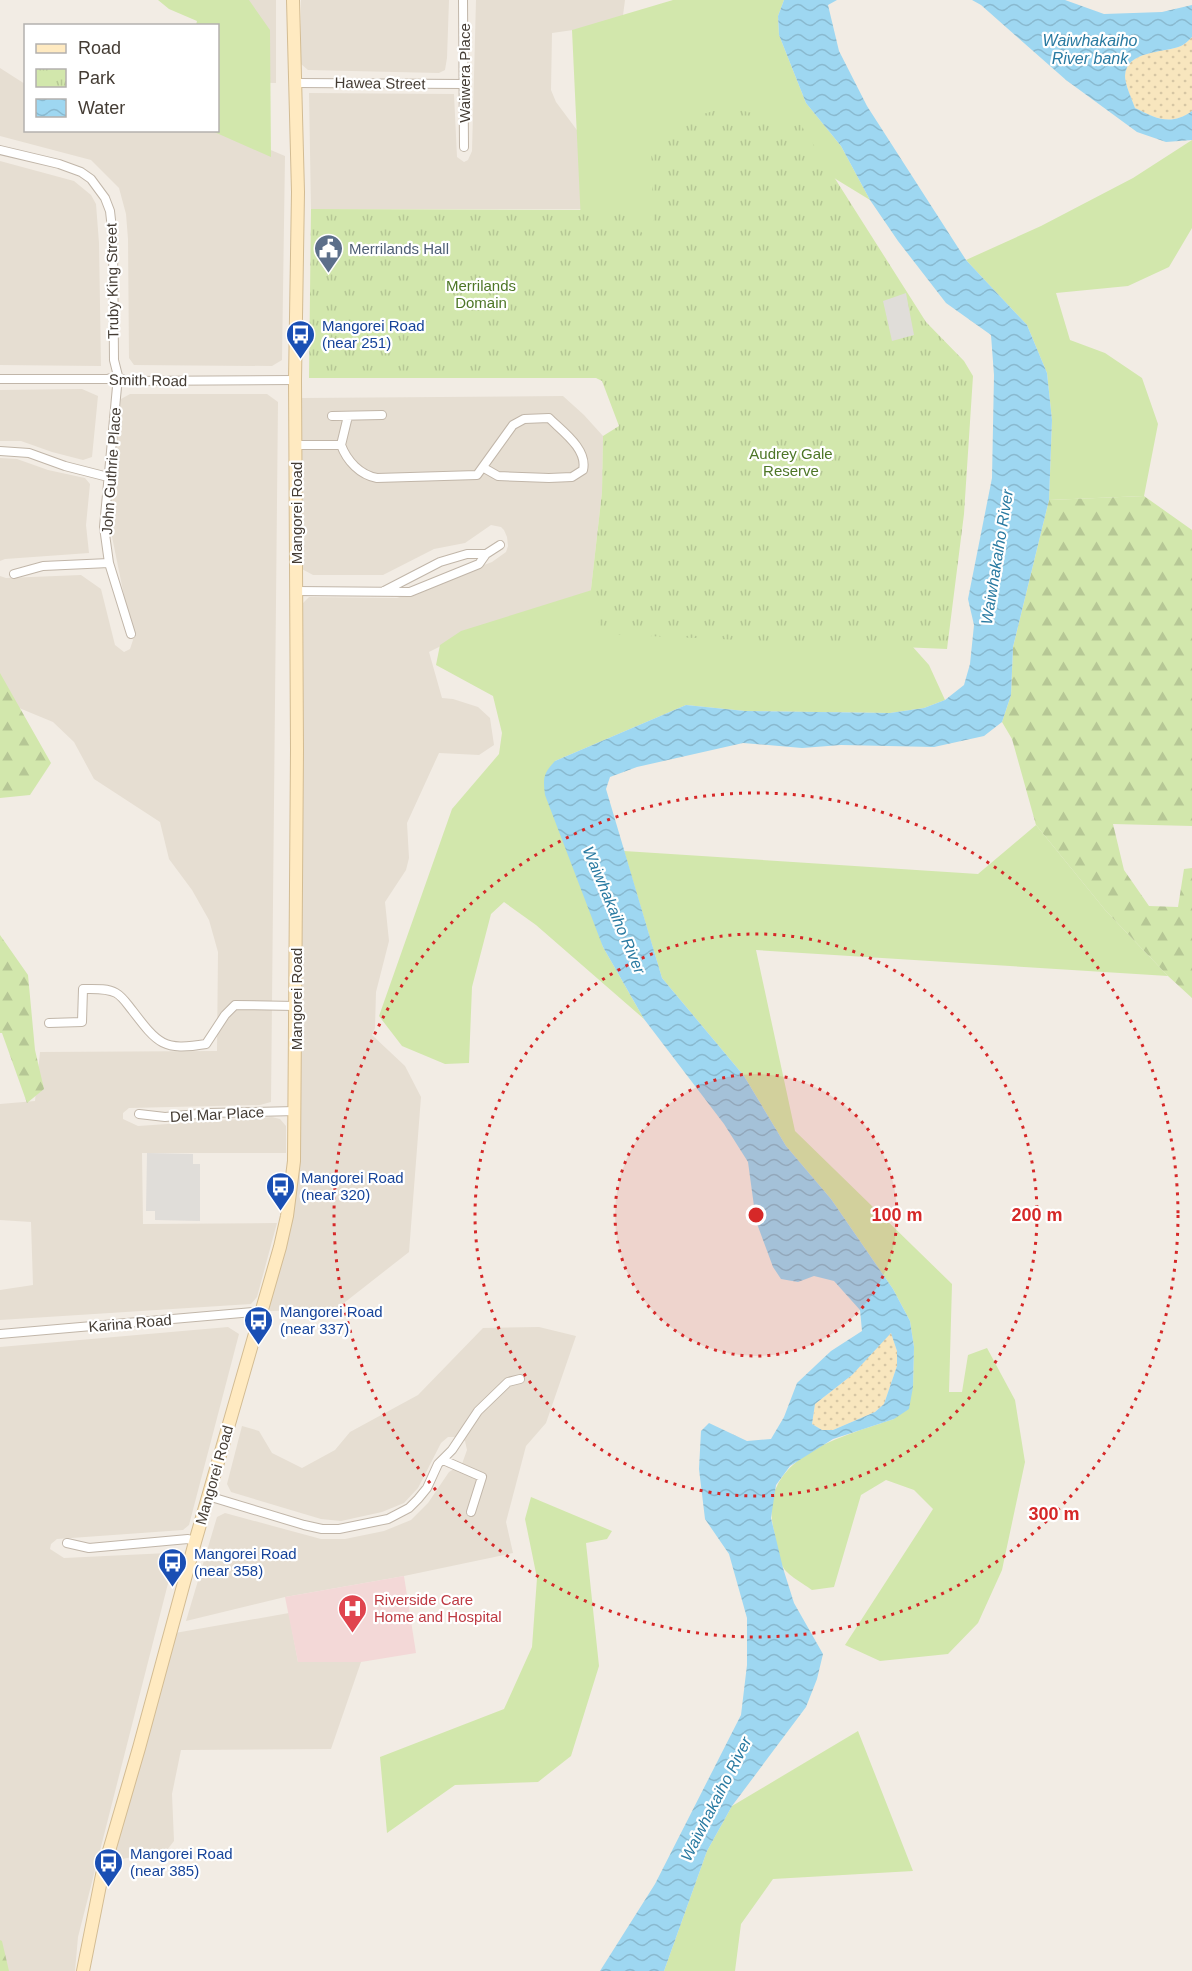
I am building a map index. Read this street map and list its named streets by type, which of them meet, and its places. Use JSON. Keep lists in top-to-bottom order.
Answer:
{
  "streets": {
    "street": [
      "Waiwera Place",
      "Hawea Street",
      "Truby King Street",
      "Smith Road",
      "John Guthrie Place",
      "Mangorei Road",
      "Del Mar Place",
      "Karina Road"
    ]
  },
  "crossings": [
    ["Waiwera Place", "Hawea Street"],
    ["Hawea Street", "Mangorei Road"],
    ["Truby King Street", "Smith Road"],
    ["Truby King Street", "John Guthrie Place"],
    ["Smith Road", "John Guthrie Place"],
    ["Smith Road", "Mangorei Road"],
    ["Mangorei Road", "Del Mar Place"],
    ["Mangorei Road", "Karina Road"]
  ],
  "water": ["Waiwhakaiho River bank", "Waiwhakaiho River"],
  "parks": ["Merrilands Domain", "Audrey Gale Reserve"],
  "places": {
    "public building": ["Merrilands Hall"],
    "bus stop": [
      "Mangorei Road (near 251)",
      "Mangorei Road (near 320)",
      "Mangorei Road (near 337)",
      "Mangorei Road (near 358)",
      "Mangorei Road (near 385)"
    ],
    "hospital": ["Riverside Care Home and Hospital"]
  },
  "legend": ["Road", "Park", "Water"],
  "rings": ["100 m", "200 m", "300 m"]
}
